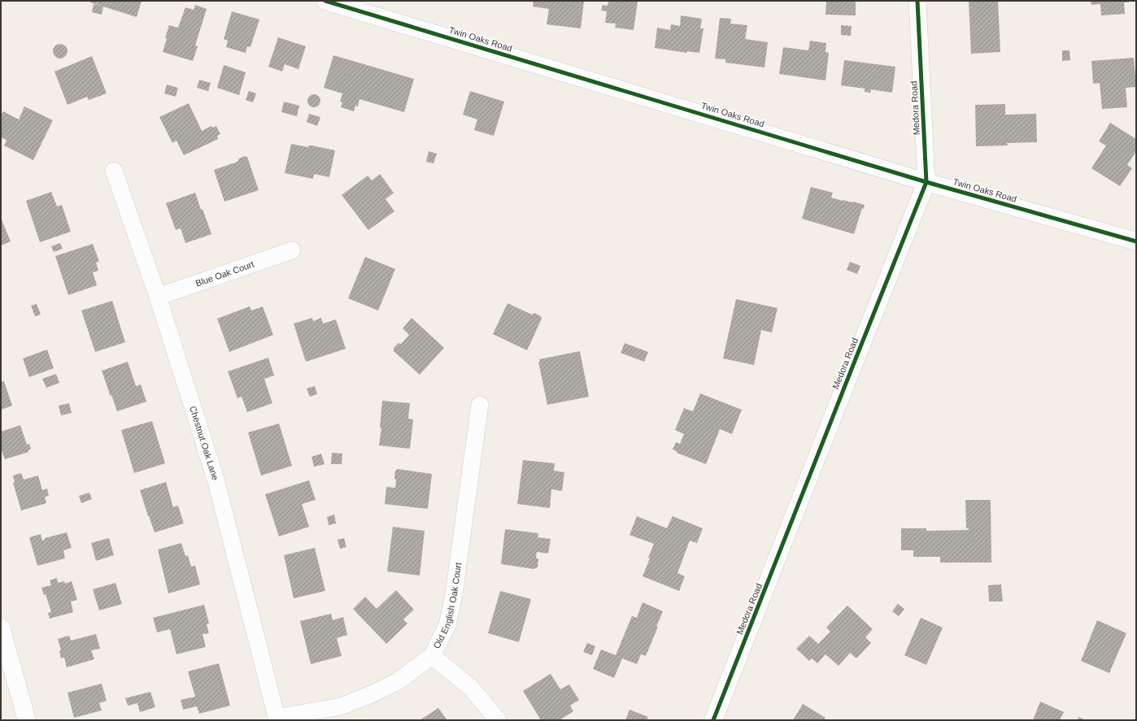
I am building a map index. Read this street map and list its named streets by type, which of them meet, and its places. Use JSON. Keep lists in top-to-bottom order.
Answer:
{
  "streets": {
    "street": [
      "Twin Oaks Road",
      "Medora Road",
      "Blue Oak Court",
      "Chestnut Oak Lane",
      "Old English Oak Court"
    ]
  },
  "crossings": [
    ["Twin Oaks Road", "Medora Road"],
    ["Blue Oak Court", "Chestnut Oak Lane"],
    ["Chestnut Oak Lane", "Old English Oak Court"]
  ]
}
